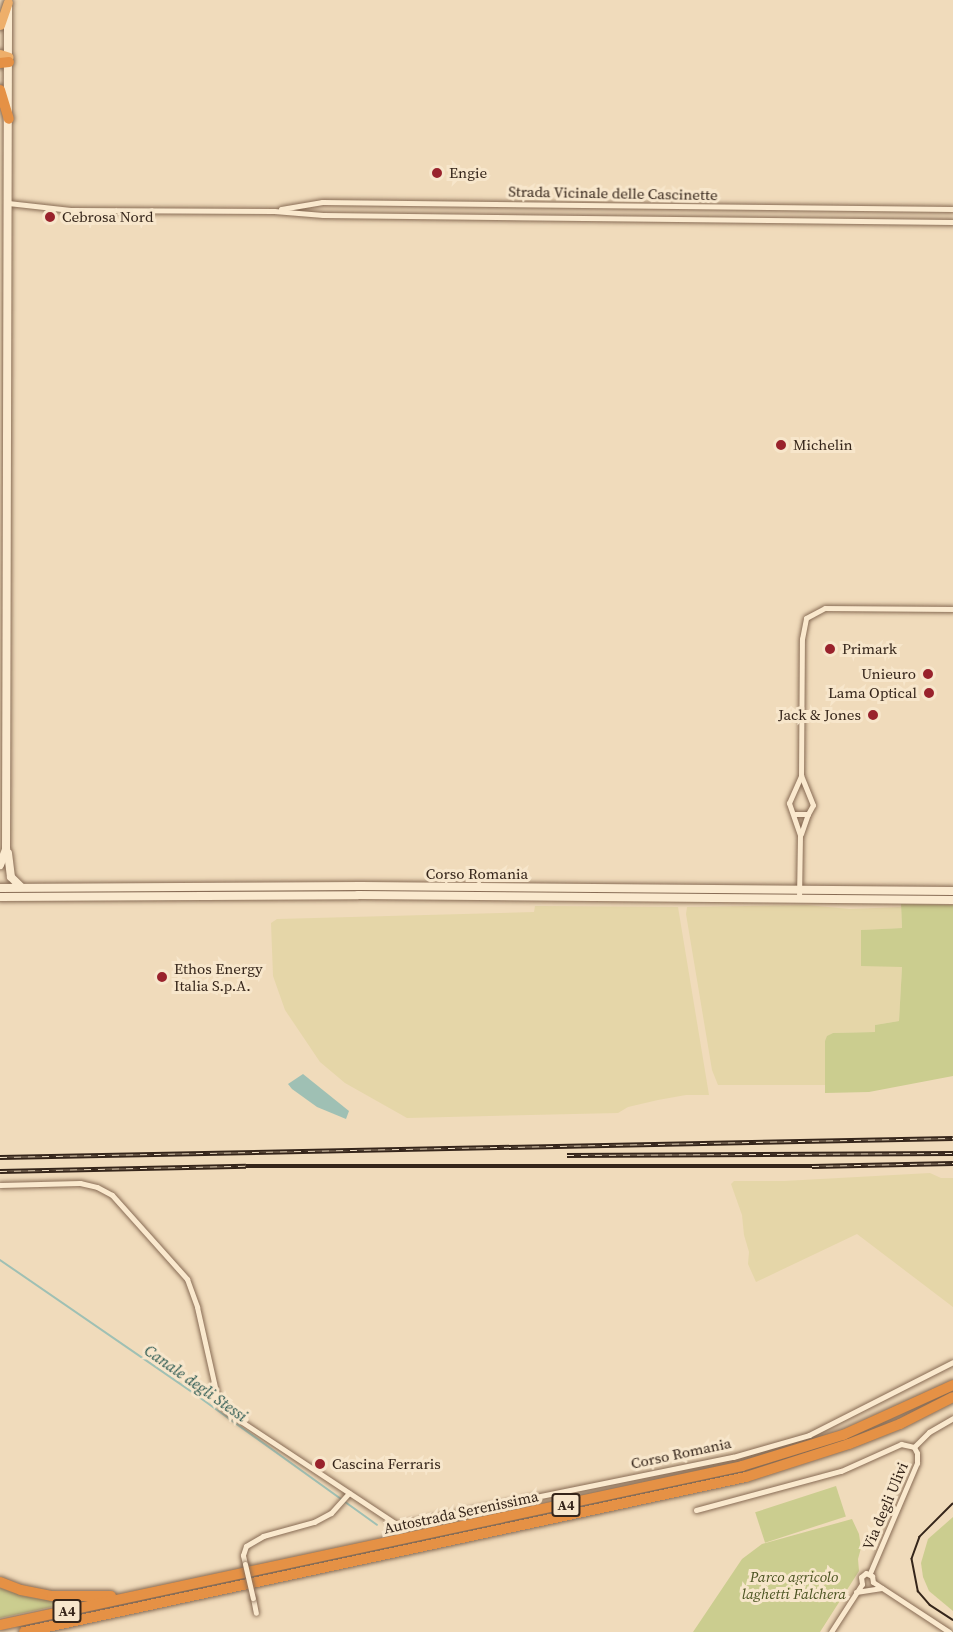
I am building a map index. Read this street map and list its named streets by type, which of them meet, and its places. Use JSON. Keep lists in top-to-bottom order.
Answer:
{
  "streets": {
    "highway": ["A4", "Autostrada Serenissima"],
    "main road": ["Corso Romania"],
    "street": ["Strada Vicinale delle Cascinette", "Via degli Ulivi"]
  },
  "water": ["Canale degli Stessi"],
  "parks": ["Parco agricolo laghetti Falchera"],
  "places": [
    "Engie",
    "Cebrosa Nord",
    "Michelin",
    "Primark",
    "Unieuro",
    "Lama Optical",
    "Jack & Jones",
    "Ethos Energy Italia S.p.A.",
    "Cascina Ferraris"
  ]
}
